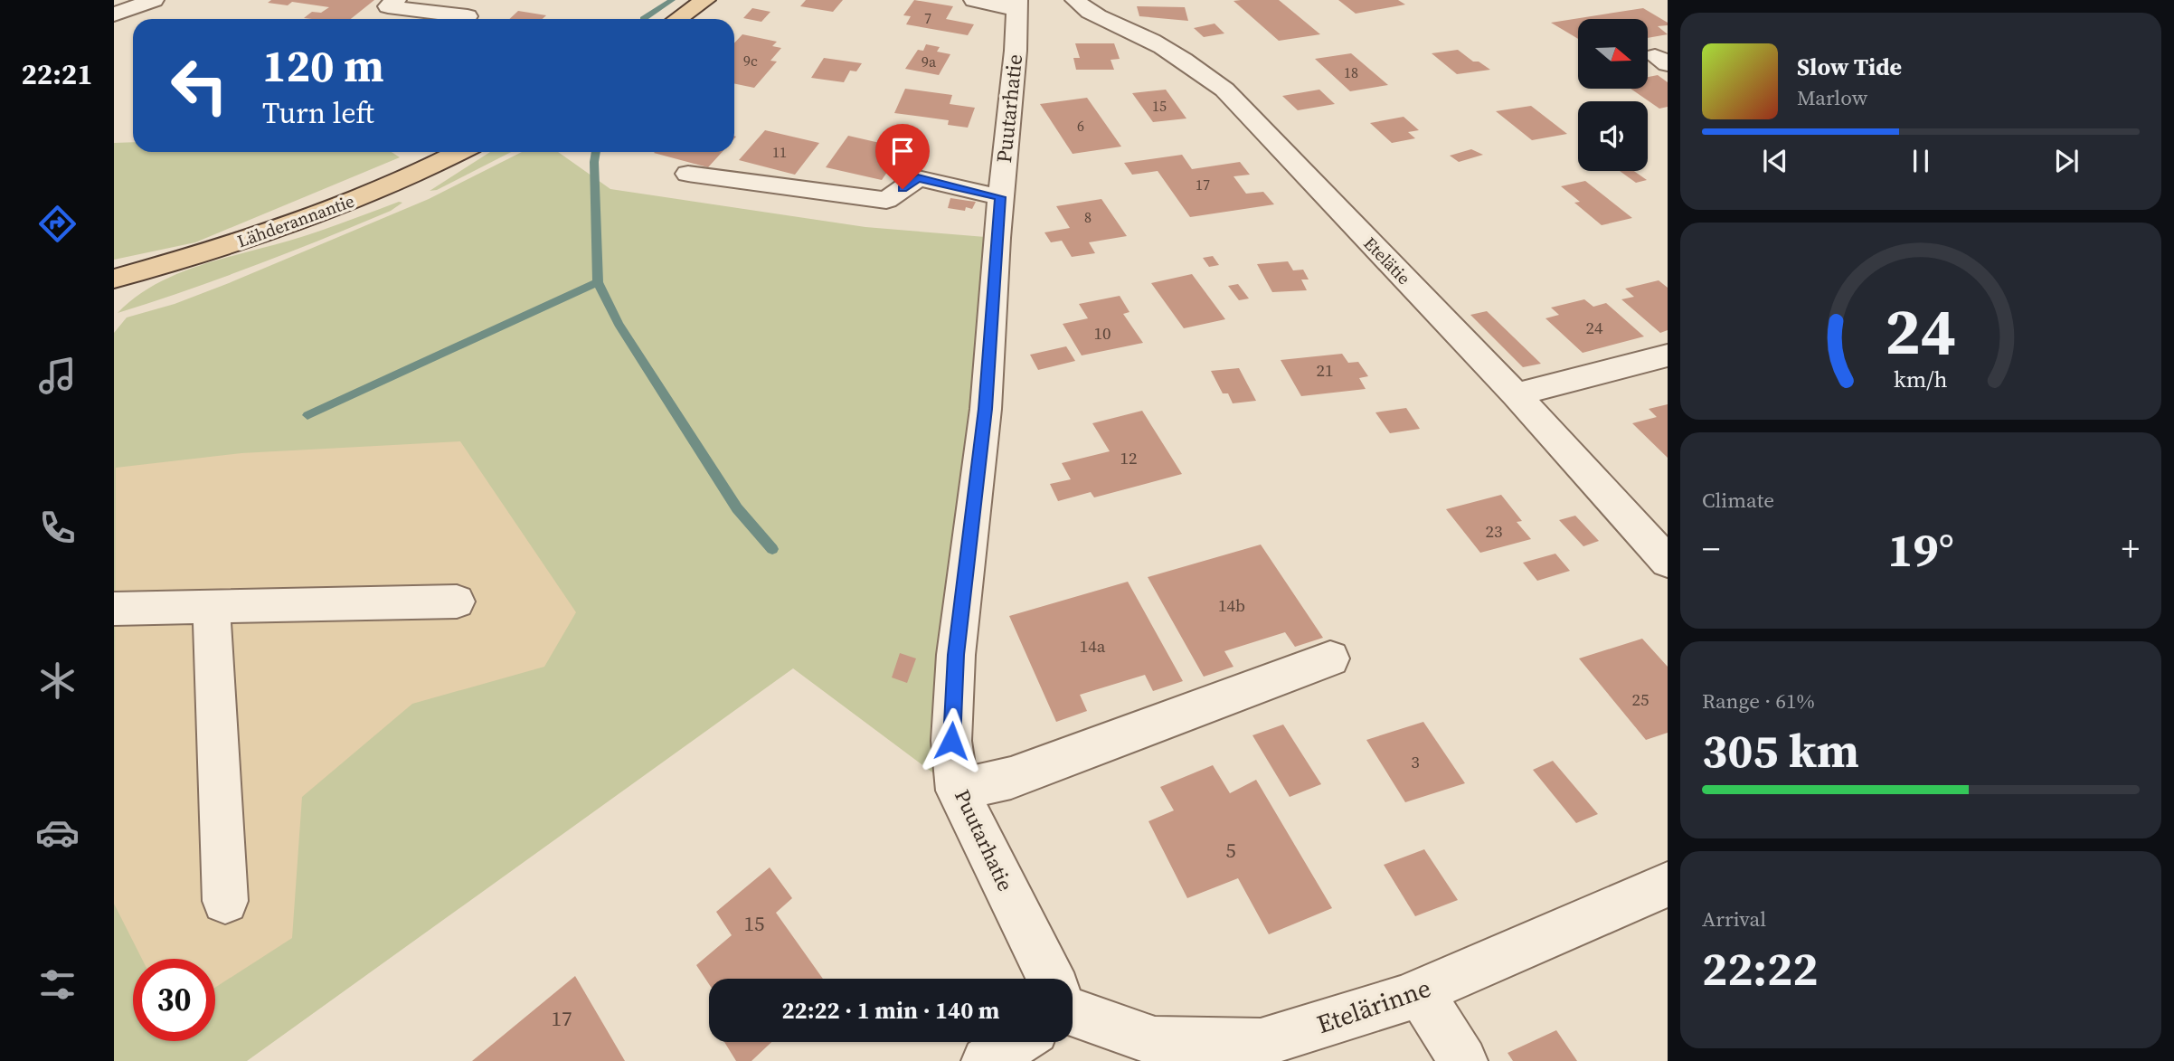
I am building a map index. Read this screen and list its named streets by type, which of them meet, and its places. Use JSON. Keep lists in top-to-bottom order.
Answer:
{
  "streets": {
    "main road": ["Lähderannantie"],
    "street": ["Puutarhatie", "Etelätie", "Etelärinne"]
  },
  "house_numbers": [
    "7",
    "9c",
    "9a",
    "18",
    "15",
    "6",
    "11",
    "17",
    "8",
    "24",
    "10",
    "21",
    "12",
    "23",
    "14b",
    "14a",
    "25",
    "3",
    "5",
    "15",
    "17"
  ],
  "north": "right",
  "page": {
    "tabs": "22:21",
    "turn": ["120 m", "Turn left"],
    "song": ["Slow Tide", "Marlow"],
    "tile": [
      "Climate",
      ["Range · 61%", "305 km"],
      ["Arrival", "22:22"]
    ],
    "heat": ["−", "19°", "+"],
    "limit": "30",
    "trip": "22:22 · 1 min · 140 m",
    "gauge": ["24", "km/h"]
  }
}
